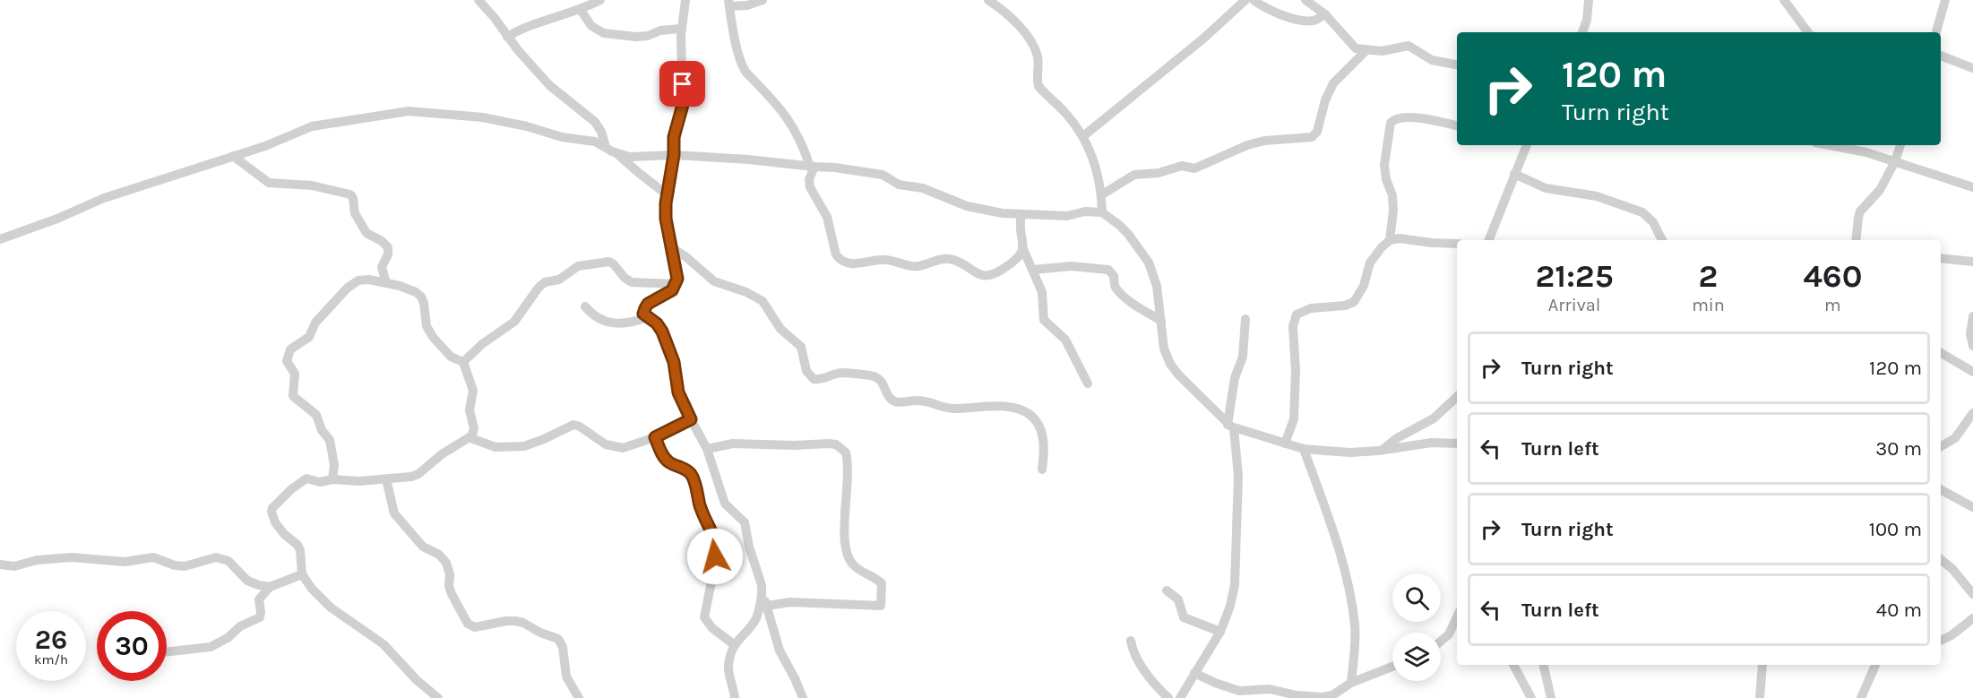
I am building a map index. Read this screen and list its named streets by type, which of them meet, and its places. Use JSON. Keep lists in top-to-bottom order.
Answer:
{
  "page": {
    "turn": ["120 m", "Turn right"],
    "eta": [
      "21:25",
      "Arrival",
      "2",
      "min",
      "460",
      "m"
    ],
    "list": [
      {
        "name": "Turn right",
        "value": "120 m"
      },
      {
        "name": "Turn left",
        "value": "30 m"
      },
      {
        "name": "Turn right",
        "value": "100 m"
      },
      {
        "name": "Turn left",
        "value": "40 m"
      }
    ],
    "speed": "26 km/h",
    "limit": "30"
  }
}
